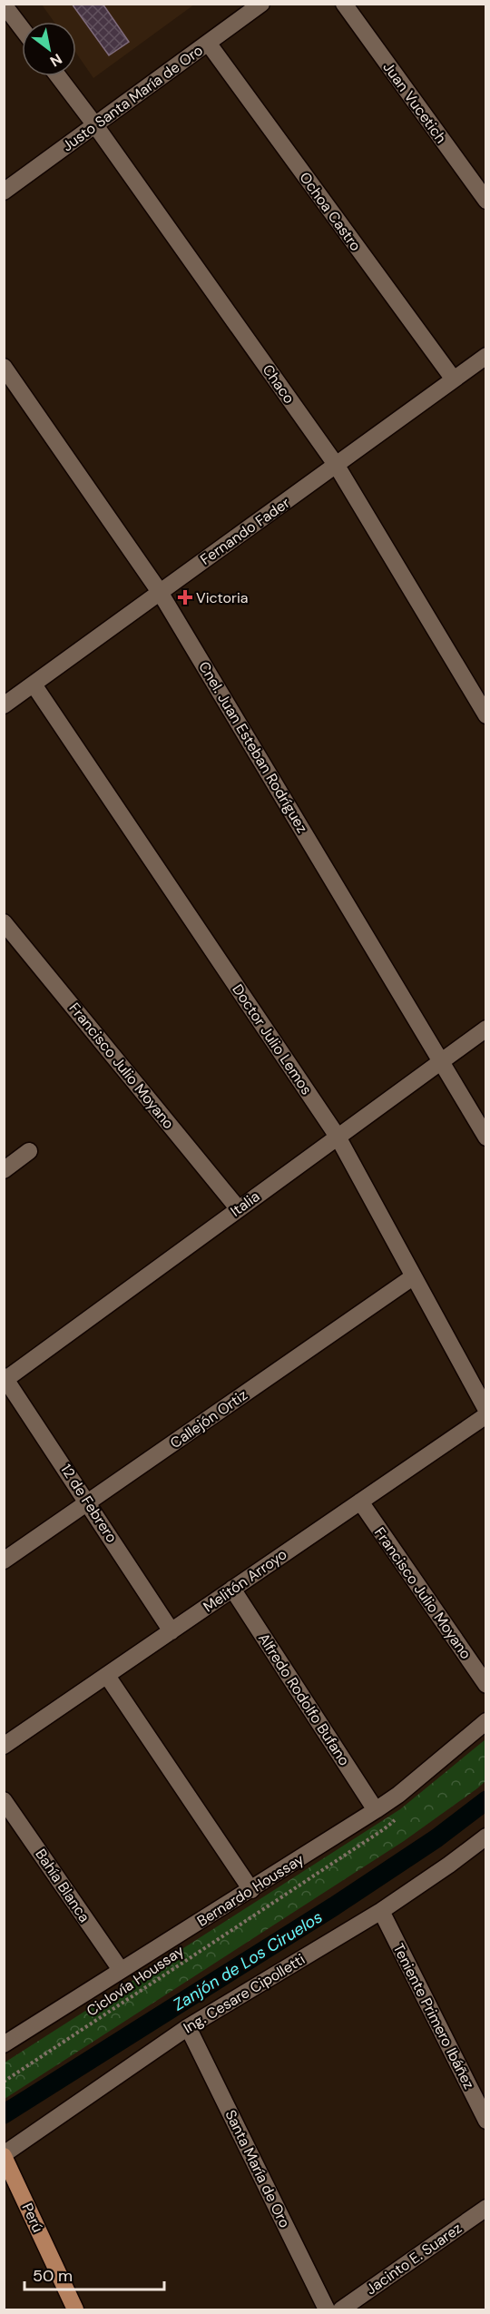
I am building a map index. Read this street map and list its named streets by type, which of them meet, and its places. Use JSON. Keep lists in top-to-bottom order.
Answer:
{
  "streets": {
    "main road": ["Perú"],
    "street": [
      "Justo Santa María de Oro",
      "Juan Vucetich",
      "Ochoa Castro",
      "Chaco",
      "Fernando Fader",
      "Cnel. Juan Esteban Rodríguez",
      "Doctor Julio Lemos",
      "Francisco Julio Moyano",
      "Italia",
      "Callejón Ortiz",
      "12 de Febrero",
      "Melitón Arroyo",
      "Alfredo Rodolfo Bufano",
      "Bahía Blanca",
      "Bernardo Houssay",
      "Ing. Cesare Cipolletti",
      "Teniente Primero Ibáñez",
      "Santa María de Oro",
      "Jacinto E. Suarez"
    ],
    "path": ["Ciclovía Houssay"]
  },
  "crossings": [
    ["Justo Santa María de Oro", "Ochoa Castro"],
    ["Justo Santa María de Oro", "Chaco"],
    ["Ochoa Castro", "Fernando Fader"],
    ["Chaco", "Fernando Fader"],
    ["Fernando Fader", "Cnel. Juan Esteban Rodríguez"],
    ["Fernando Fader", "Doctor Julio Lemos"],
    ["Cnel. Juan Esteban Rodríguez", "Italia"],
    ["Doctor Julio Lemos", "Italia"],
    ["Doctor Julio Lemos", "Callejón Ortiz"],
    ["Francisco Julio Moyano", "Italia"],
    ["Francisco Julio Moyano", "Melitón Arroyo"],
    ["Italia", "12 de Febrero"],
    ["Callejón Ortiz", "12 de Febrero"],
    ["12 de Febrero", "Melitón Arroyo"],
    ["Melitón Arroyo", "Alfredo Rodolfo Bufano"],
    ["Alfredo Rodolfo Bufano", "Bernardo Houssay"],
    ["Bahía Blanca", "Bernardo Houssay"],
    ["Ing. Cesare Cipolletti", "Teniente Primero Ibáñez"],
    ["Ing. Cesare Cipolletti", "Santa María de Oro"],
    ["Ing. Cesare Cipolletti", "Perú"]
  ],
  "water": ["Zanjón de Los Ciruelos"],
  "places": {
    "health": ["Victoria"]
  },
  "scale_bar": "50 m",
  "north": "bottom right"
}
